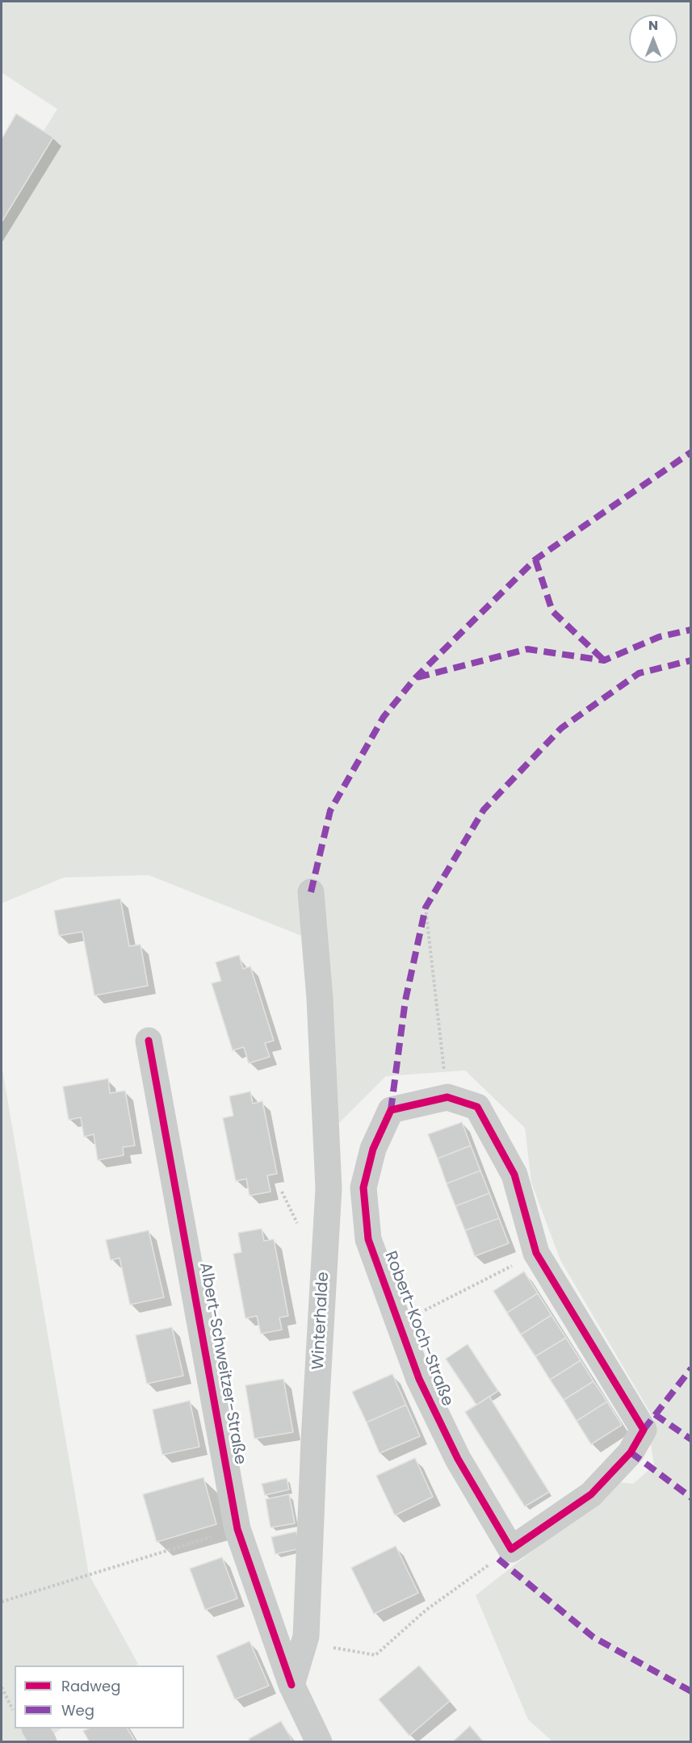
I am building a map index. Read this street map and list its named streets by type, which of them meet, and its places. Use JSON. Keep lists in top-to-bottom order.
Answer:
{
  "streets": {
    "street": ["Winterhalde", "Robert-Koch-Straße", "Albert-Schweitzer-Straße"]
  },
  "crossings": [
    ["Winterhalde", "Albert-Schweitzer-Straße"]
  ],
  "legend": ["Radweg", "Weg"],
  "north": "top"
}
